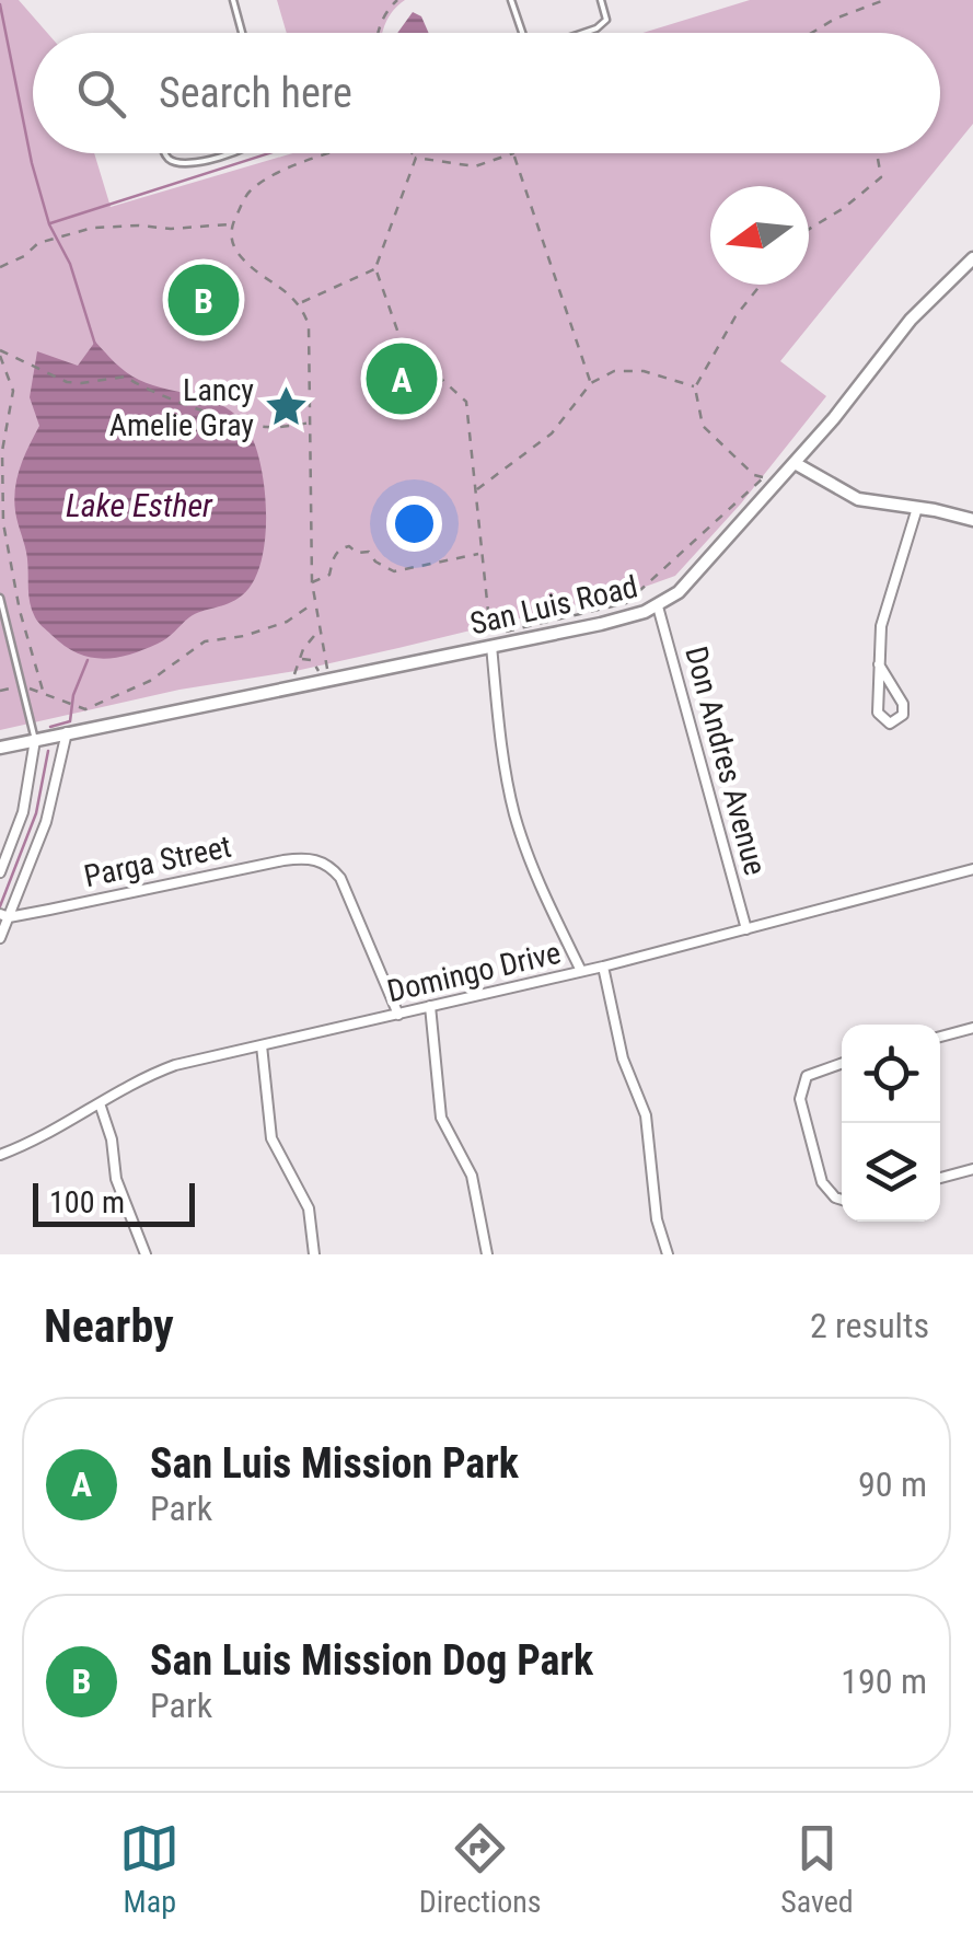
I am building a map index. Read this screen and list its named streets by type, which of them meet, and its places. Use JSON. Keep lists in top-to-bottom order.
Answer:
{
  "streets": {
    "street": [
      "San Luis Road",
      "Don Andres Avenue",
      "Parga Street",
      "Domingo Drive"
    ]
  },
  "crossings": [
    ["San Luis Road", "Don Andres Avenue"],
    ["Don Andres Avenue", "Domingo Drive"],
    ["Parga Street", "Domingo Drive"]
  ],
  "water": ["Lake Esther"],
  "places": {
    "place": ["Lancy Amelie Gray"]
  },
  "scale_bar": "100 m",
  "north": "left",
  "page": {
    "search": "Search here",
    "pins": ["B", "A"],
    "scale": "100 m",
    "heading": ["Nearby", "2 results"],
    "list": [
      {
        "mark": "A",
        "name": "San Luis Mission Park",
        "note": "Park",
        "value": "90 m"
      },
      {
        "mark": "B",
        "name": "San Luis Mission Dog Park",
        "note": "Park",
        "value": "190 m"
      }
    ],
    "nav": ["Map", "Directions", "Saved"]
  }
}
